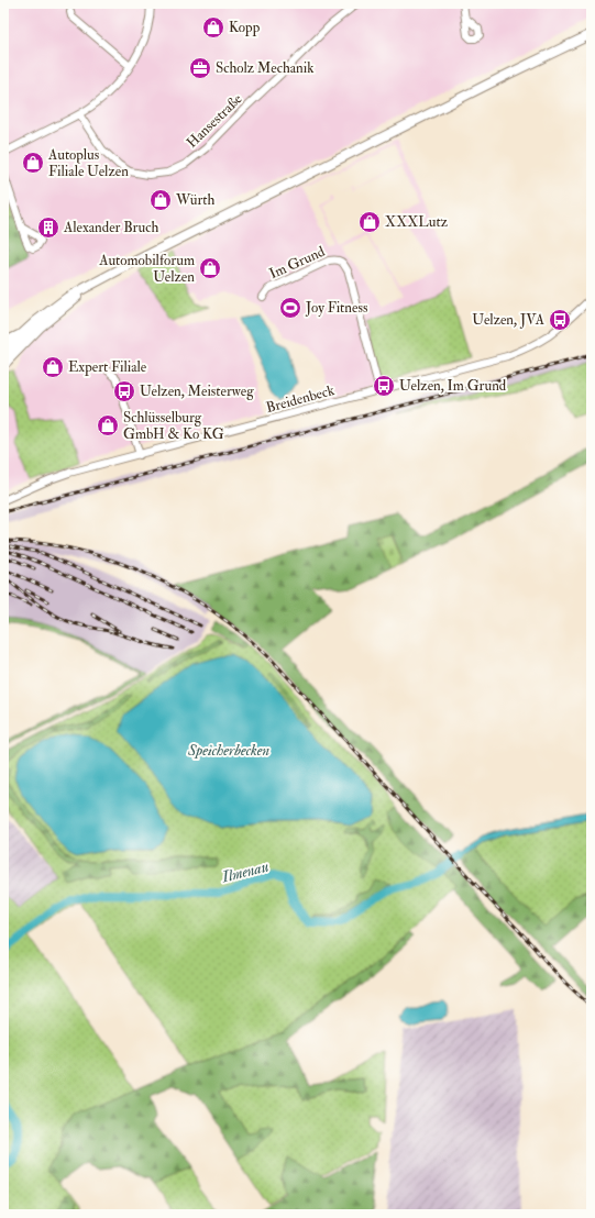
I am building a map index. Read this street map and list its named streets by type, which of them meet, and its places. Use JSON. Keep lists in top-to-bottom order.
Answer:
{
  "streets": {
    "street": ["Hansestraße", "Im Grund", "Breidenbeck"]
  },
  "crossings": [
    ["Im Grund", "Breidenbeck"]
  ],
  "water": ["Speicherbecken", "Ilmenau"],
  "places": {
    "shop": [
      "Kopp",
      "Autoplus Filiale Uelzen",
      "Würth",
      "XXXLutz",
      "Automobilforum Uelzen",
      "Expert Filiale",
      "Schlüsselburg GmbH & Ko KG"
    ],
    "office": ["Scholz Mechanik"],
    "building": ["Alexander Bruch"],
    "sports": ["Joy Fitness"],
    "bus stop": ["Uelzen, JVA", "Uelzen, Im Grund", "Uelzen, Meisterweg"]
  }
}
